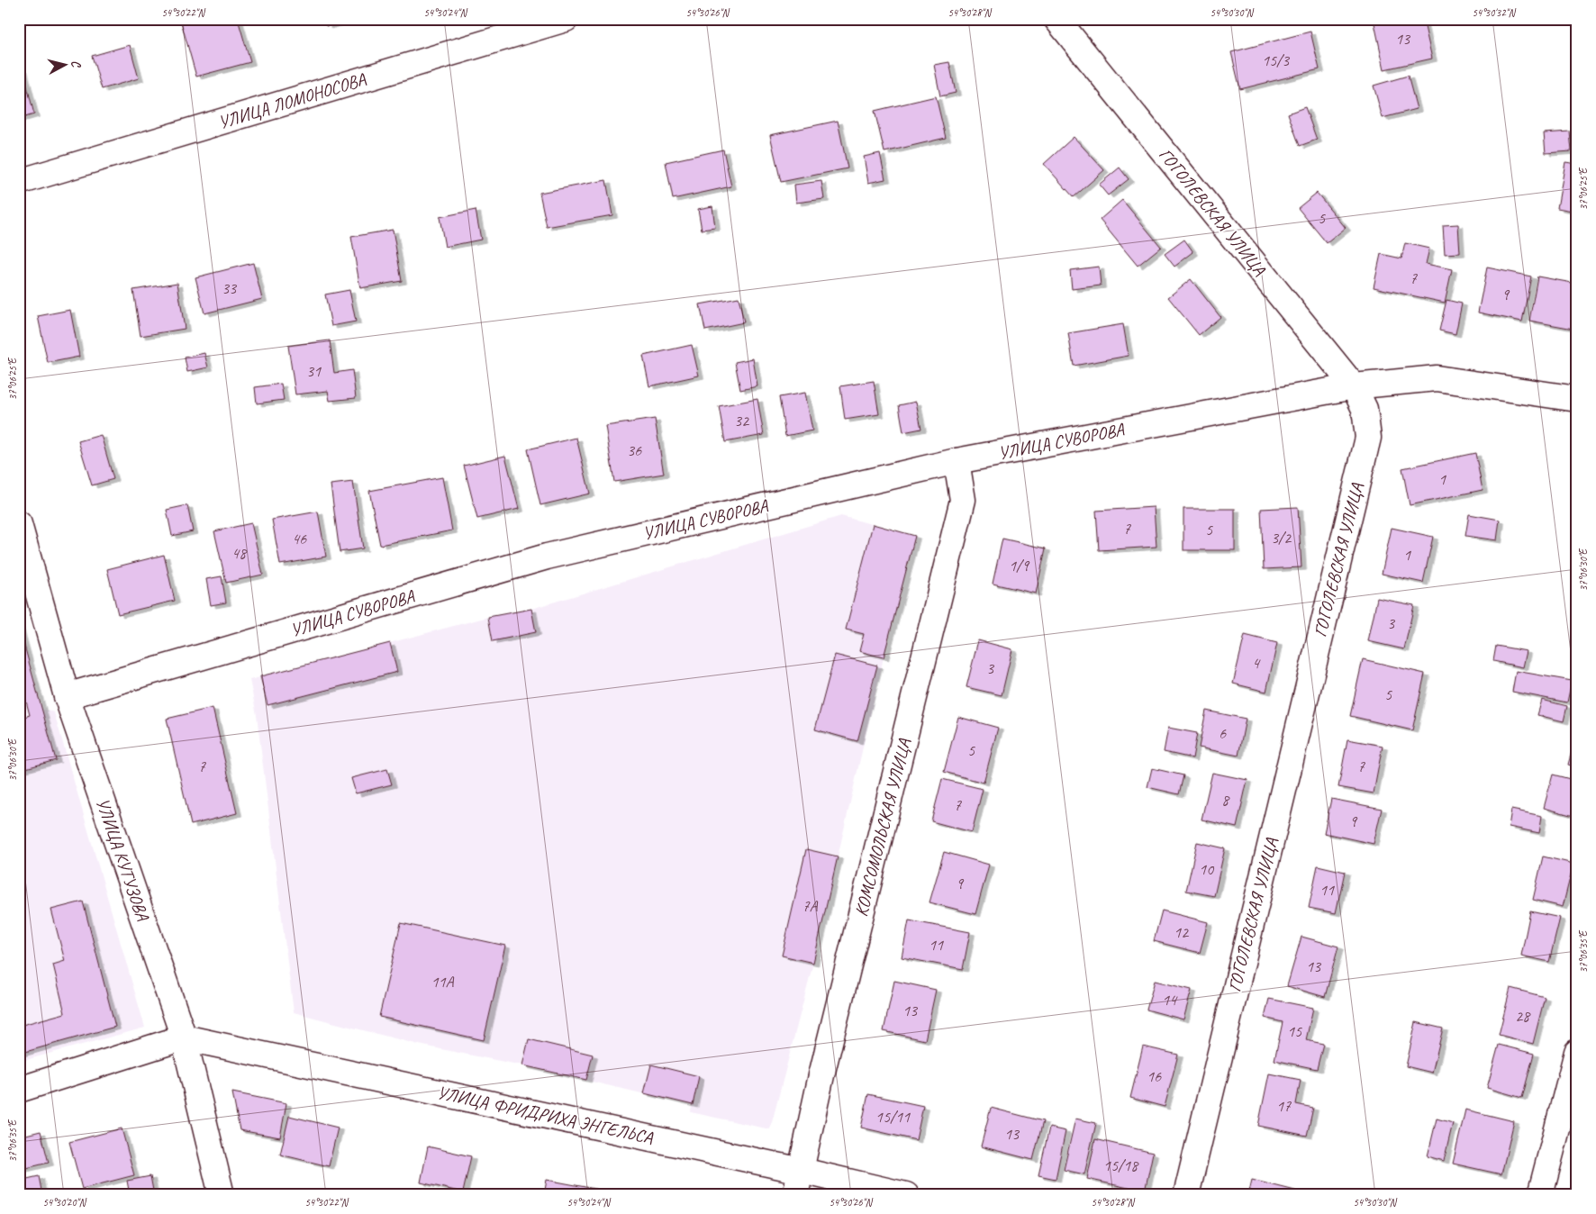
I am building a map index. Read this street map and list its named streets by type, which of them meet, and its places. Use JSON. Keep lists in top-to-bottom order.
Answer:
{
  "streets": {
    "street": [
      "УЛИЦА ЛОМОНОСОВА",
      "ГОГОЛЕВСКАЯ УЛИЦА",
      "УЛИЦА СУВОРОВА",
      "КОМСОМОЛЬСКАЯ УЛИЦА",
      "УЛИЦА КУТУЗОВА",
      "УЛИЦА ФРИДРИХА ЭНГЕЛЬСА"
    ]
  },
  "crossings": [
    ["ГОГОЛЕВСКАЯ УЛИЦА", "УЛИЦА СУВОРОВА"],
    ["УЛИЦА СУВОРОВА", "КОМСОМОЛЬСКАЯ УЛИЦА"],
    ["УЛИЦА СУВОРОВА", "УЛИЦА КУТУЗОВА"],
    ["КОМСОМОЛЬСКАЯ УЛИЦА", "УЛИЦА ФРИДРИХА ЭНГЕЛЬСА"],
    ["УЛИЦА КУТУЗОВА", "УЛИЦА ФРИДРИХА ЭНГЕЛЬСА"]
  ],
  "house_numbers": [
    "13",
    "15/3",
    "5",
    "7",
    "33",
    "9",
    "31",
    "32",
    "36",
    "1",
    "7",
    "5",
    "3/2",
    "46",
    "48",
    "1",
    "1/9",
    "3",
    "4",
    "3",
    "5",
    "6",
    "5",
    "7",
    "7",
    "8",
    "7",
    "9",
    "10",
    "9",
    "11",
    "7А",
    "12",
    "11",
    "13",
    "11А",
    "14",
    "13",
    "28",
    "15",
    "16",
    "17",
    "15/11",
    "13",
    "15/18"
  ],
  "north": "right",
  "coordinates": [
    "54°30'22\"N",
    "54°30'24\"N",
    "54°30'26\"N",
    "54°30'28\"N",
    "54°30'30\"N",
    "54°30'32\"N",
    "37°06'25\"E",
    "37°06'30\"E",
    "37°06'35\"E",
    "54°30'20\"N"
  ]
}
